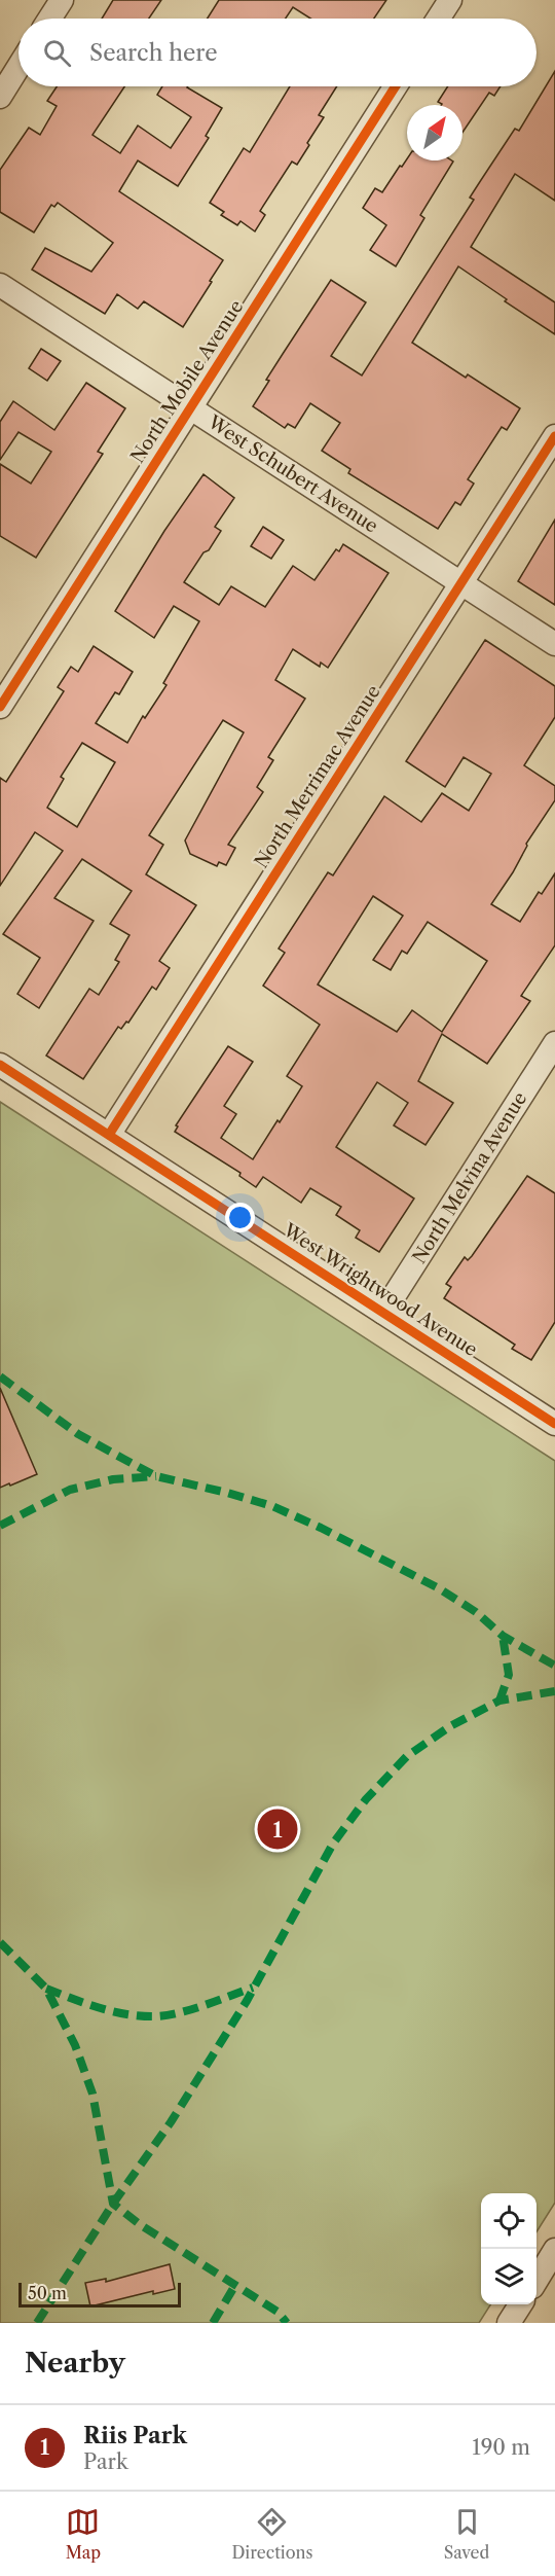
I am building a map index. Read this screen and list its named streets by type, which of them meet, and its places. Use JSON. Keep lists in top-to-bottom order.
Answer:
{
  "streets": {
    "street": [
      "North Mobile Avenue",
      "West Schubert Avenue",
      "North Merrimac Avenue",
      "North Melvina Avenue",
      "West Wrightwood Avenue"
    ]
  },
  "crossings": [
    ["North Mobile Avenue", "West Schubert Avenue"],
    ["West Schubert Avenue", "North Merrimac Avenue"],
    ["North Merrimac Avenue", "West Wrightwood Avenue"],
    ["North Melvina Avenue", "West Wrightwood Avenue"]
  ],
  "scale_bar": "50 m",
  "north": "top right",
  "page": {
    "search": "Search here",
    "pins": "1",
    "scale": "50 m",
    "heading": "Nearby",
    "list": [
      {
        "mark": "1",
        "name": "Riis Park",
        "note": "Park",
        "value": "190 m"
      }
    ],
    "nav": ["Map", "Directions", "Saved"]
  }
}
